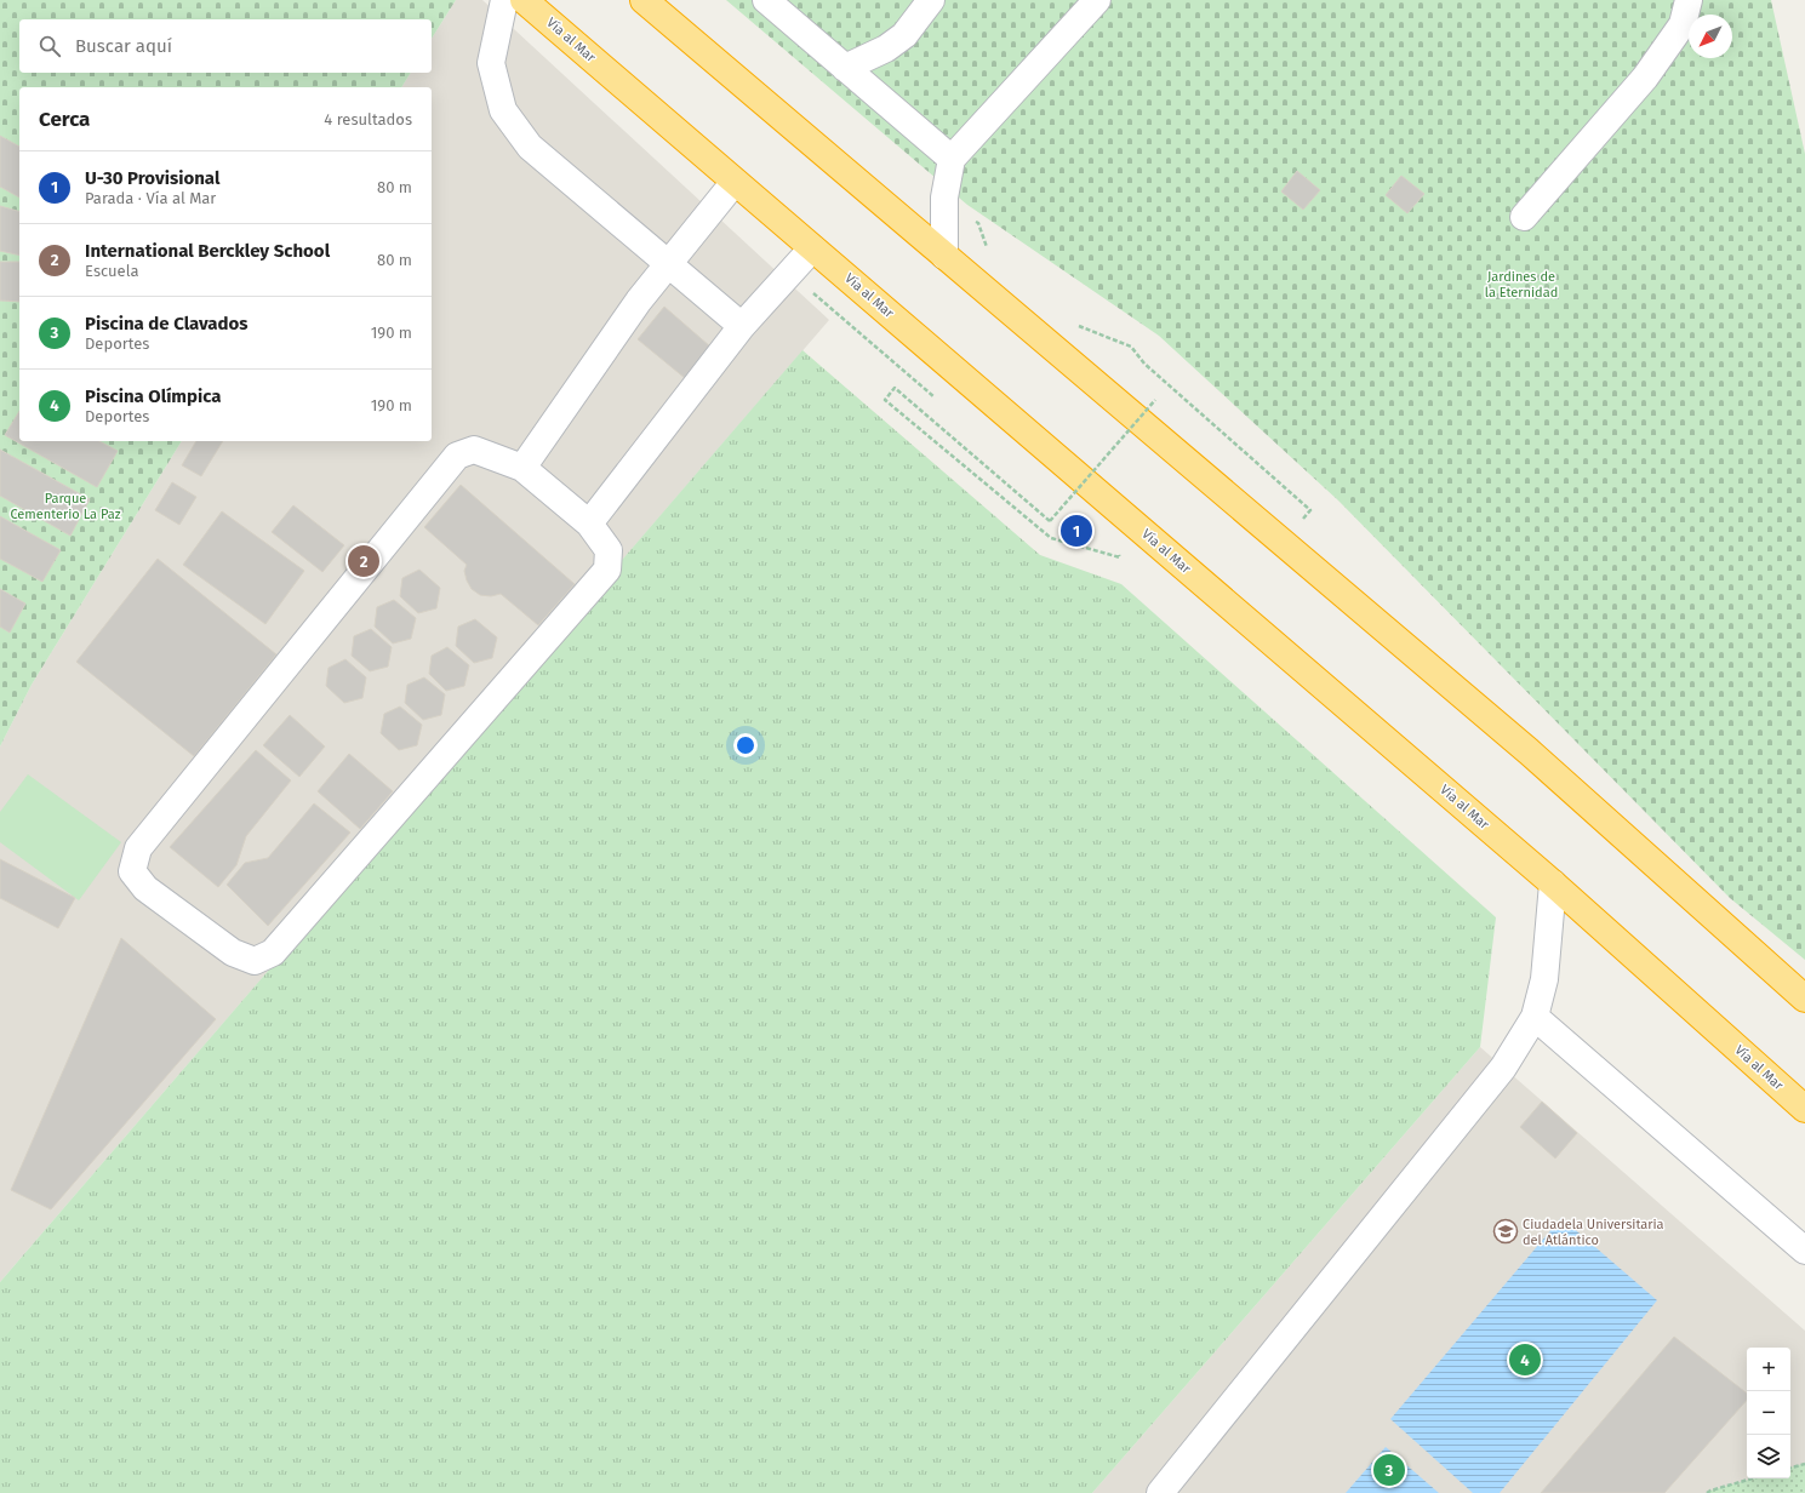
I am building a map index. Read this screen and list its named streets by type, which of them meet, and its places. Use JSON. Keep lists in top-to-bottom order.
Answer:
{
  "streets": {
    "highway": ["Vía al Mar"]
  },
  "parks": ["Jardines de la Eternidad", "Parque Cementerio La Paz"],
  "places": {
    "school or university": ["Ciudadela Universitaria del Atlántico"]
  },
  "north": "bottom left",
  "page": {
    "search": "Buscar aquí",
    "heading": ["Cerca", "4 resultados"],
    "list": [
      {
        "mark": "1",
        "name": "U-30 Provisional",
        "note": "Parada · Vía al Mar",
        "value": "80 m"
      },
      {
        "mark": "2",
        "name": "International Berckley School",
        "note": "Escuela",
        "value": "80 m"
      },
      {
        "mark": "3",
        "name": "Piscina de Clavados",
        "note": "Deportes",
        "value": "190 m"
      },
      {
        "mark": "4",
        "name": "Piscina Olímpica",
        "note": "Deportes",
        "value": "190 m"
      }
    ],
    "pins": [
      "1",
      "2",
      "4",
      "3"
    ],
    "map_buttons": ["+", "−"]
  }
}
